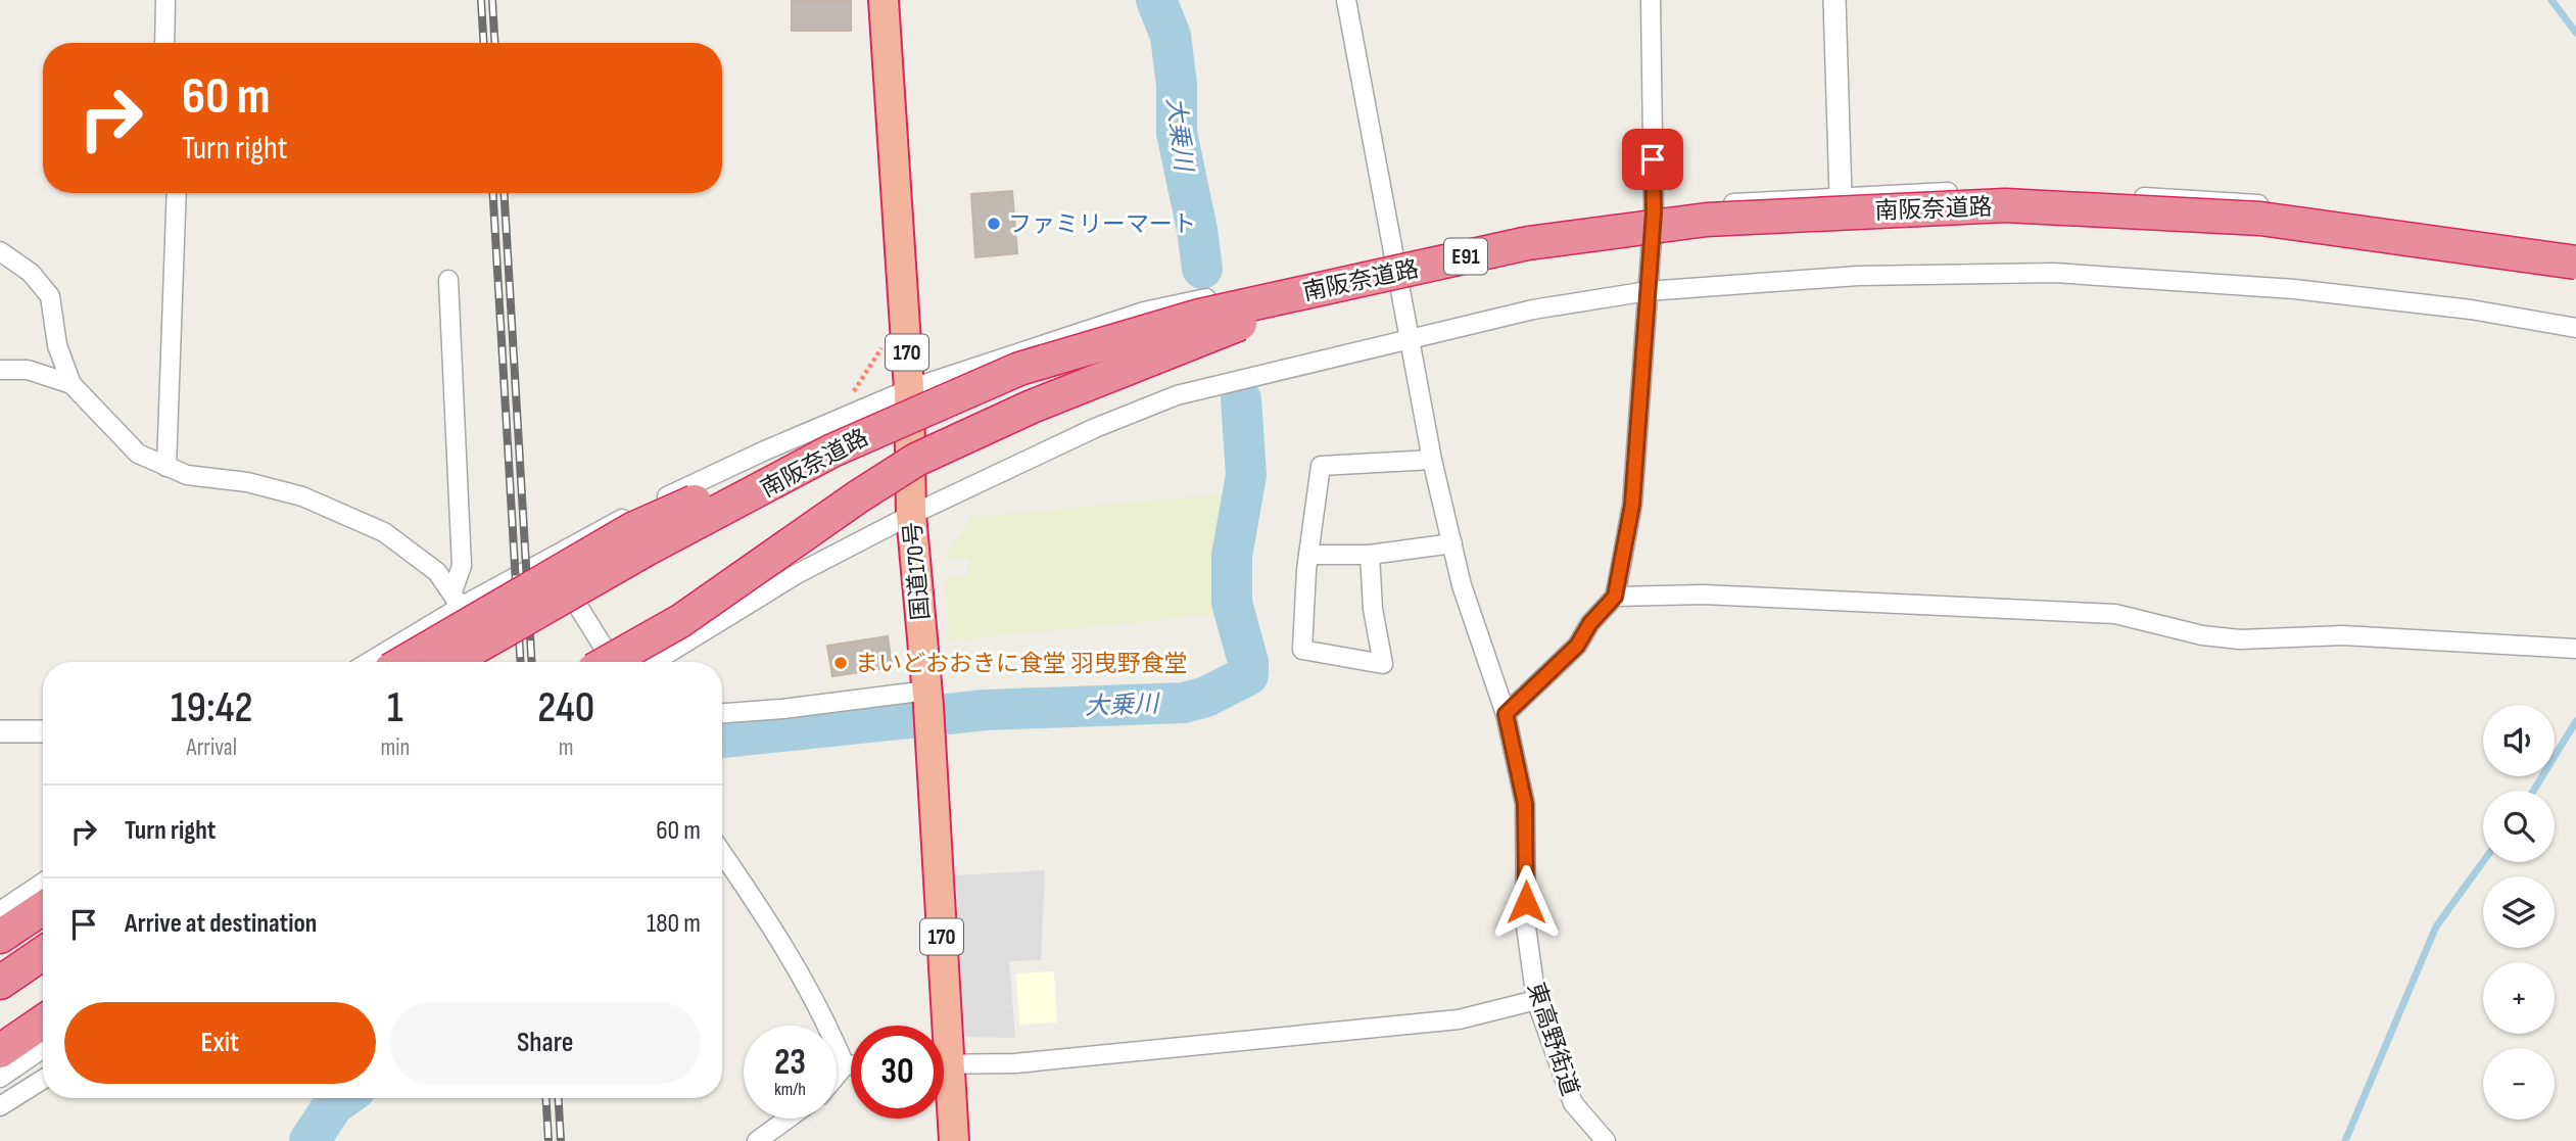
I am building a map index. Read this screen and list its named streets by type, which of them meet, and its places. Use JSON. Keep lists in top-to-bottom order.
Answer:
{
  "streets": {
    "highway": [
      "南阪奈道路",
      "E91",
      "170",
      "国道170号"
    ],
    "street": ["東高野街道"]
  },
  "water": ["大乗川"],
  "places": ["ファミリーマート", "まいどおおきに食堂 羽曳野食堂"],
  "page": {
    "turn": ["60 m", "Turn right"],
    "eta": [
      "19:42",
      "Arrival",
      "1",
      "min",
      "240",
      "m"
    ],
    "map_buttons": ["+", "−"],
    "list": [
      {
        "name": "Turn right",
        "value": "60 m"
      },
      {
        "name": "Arrive at destination",
        "value": "180 m"
      }
    ],
    "buttons": ["Exit", "Share"],
    "speed": "23 km/h",
    "limit": "30"
  }
}
